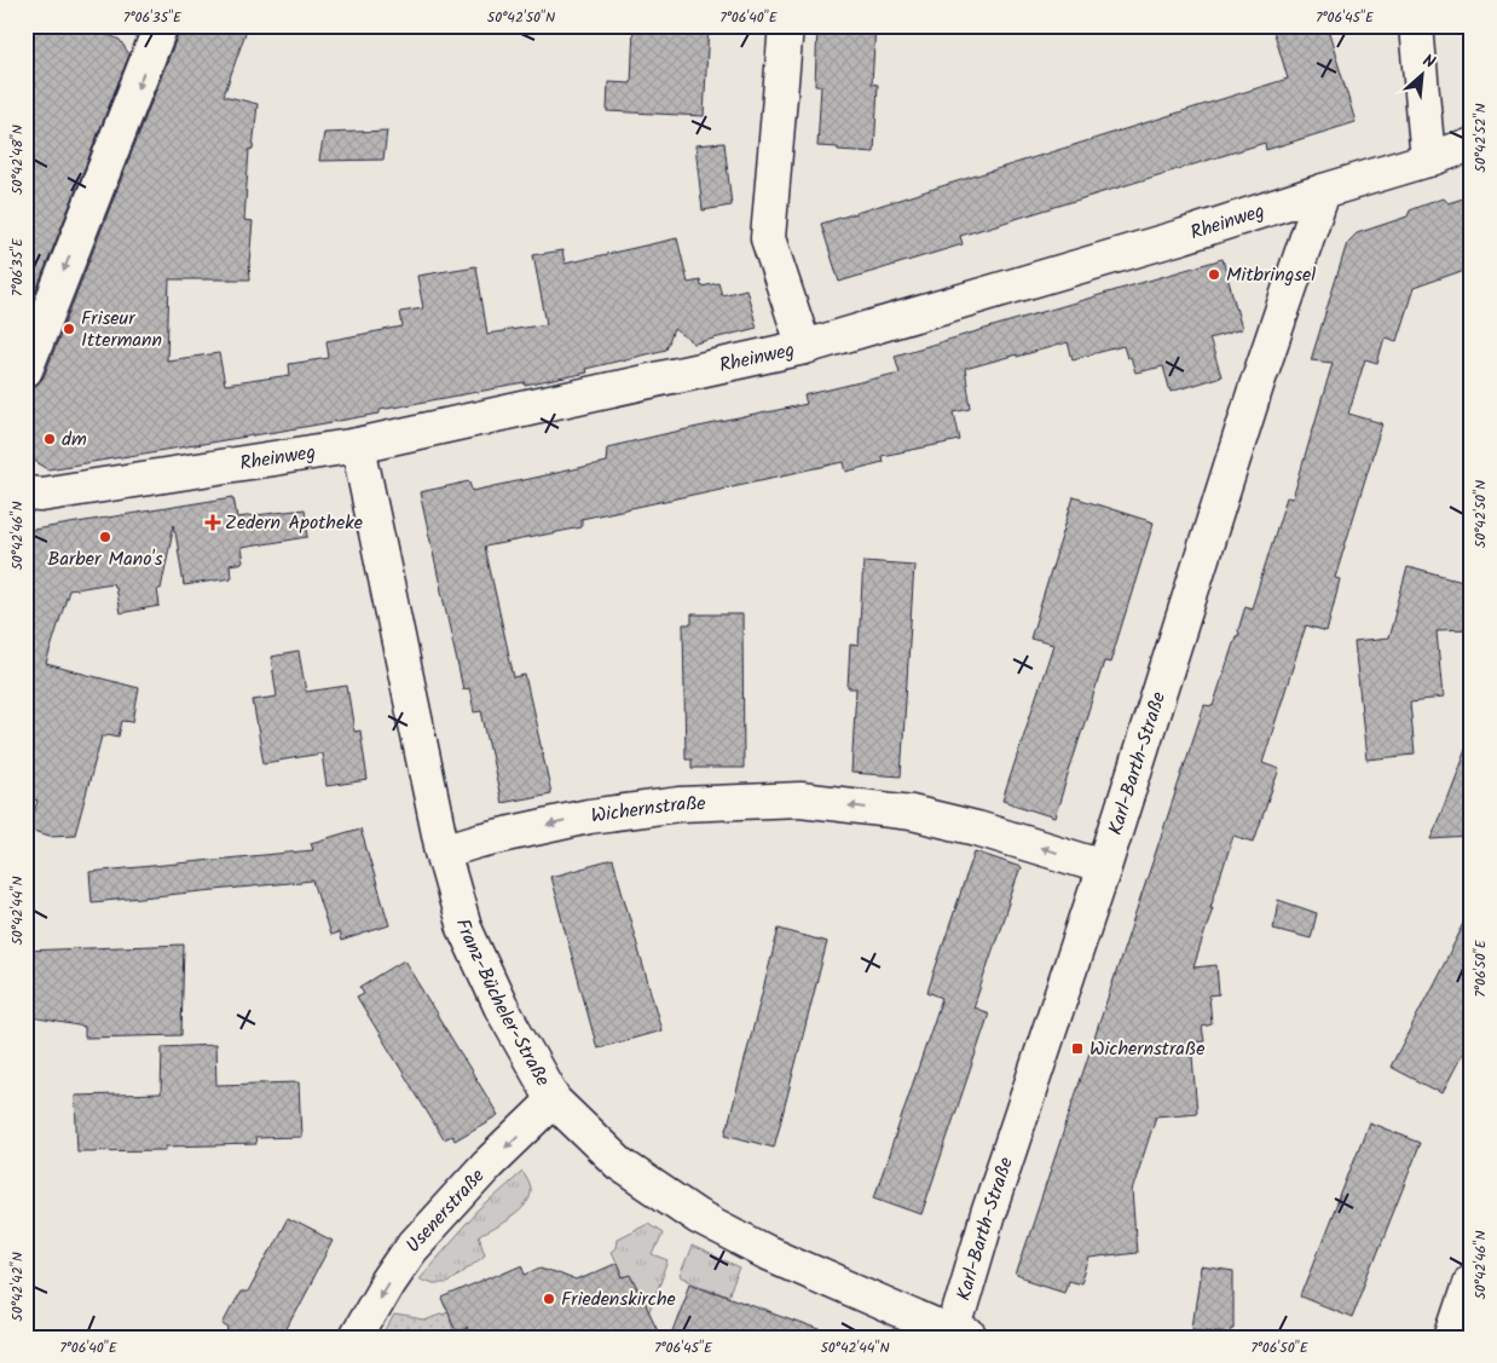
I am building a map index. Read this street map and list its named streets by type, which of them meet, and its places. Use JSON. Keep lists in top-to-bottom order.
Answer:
{
  "streets": {
    "street": [
      "Rheinweg",
      "Karl-Barth-Straße",
      "Wichernstraße",
      "Franz-Bücheler-Straße",
      "Usenerstraße"
    ]
  },
  "crossings": [
    ["Rheinweg", "Karl-Barth-Straße"],
    ["Rheinweg", "Franz-Bücheler-Straße"],
    ["Karl-Barth-Straße", "Wichernstraße"],
    ["Karl-Barth-Straße", "Franz-Bücheler-Straße"],
    ["Wichernstraße", "Franz-Bücheler-Straße"],
    ["Franz-Bücheler-Straße", "Usenerstraße"]
  ],
  "one_way": ["Wichernstraße", "Usenerstraße"],
  "places": {
    "other": [
      "Mitbringsel",
      "Friseur Ittermann",
      "dm",
      "Barber Mano's",
      "Friedenskirche"
    ],
    "health": ["Zedern Apotheke"],
    "transit": ["Wichernstraße"]
  },
  "north": "top right",
  "coordinates": [
    "7°06'35\"E",
    "50°42'50\"N",
    "7°06'40\"E",
    "7°06'45\"E",
    "50°42'52\"N",
    "50°42'48\"N",
    "50°42'46\"N",
    "50°42'44\"N",
    "7°06'50\"E",
    "50°42'42\"N"
  ]
}
